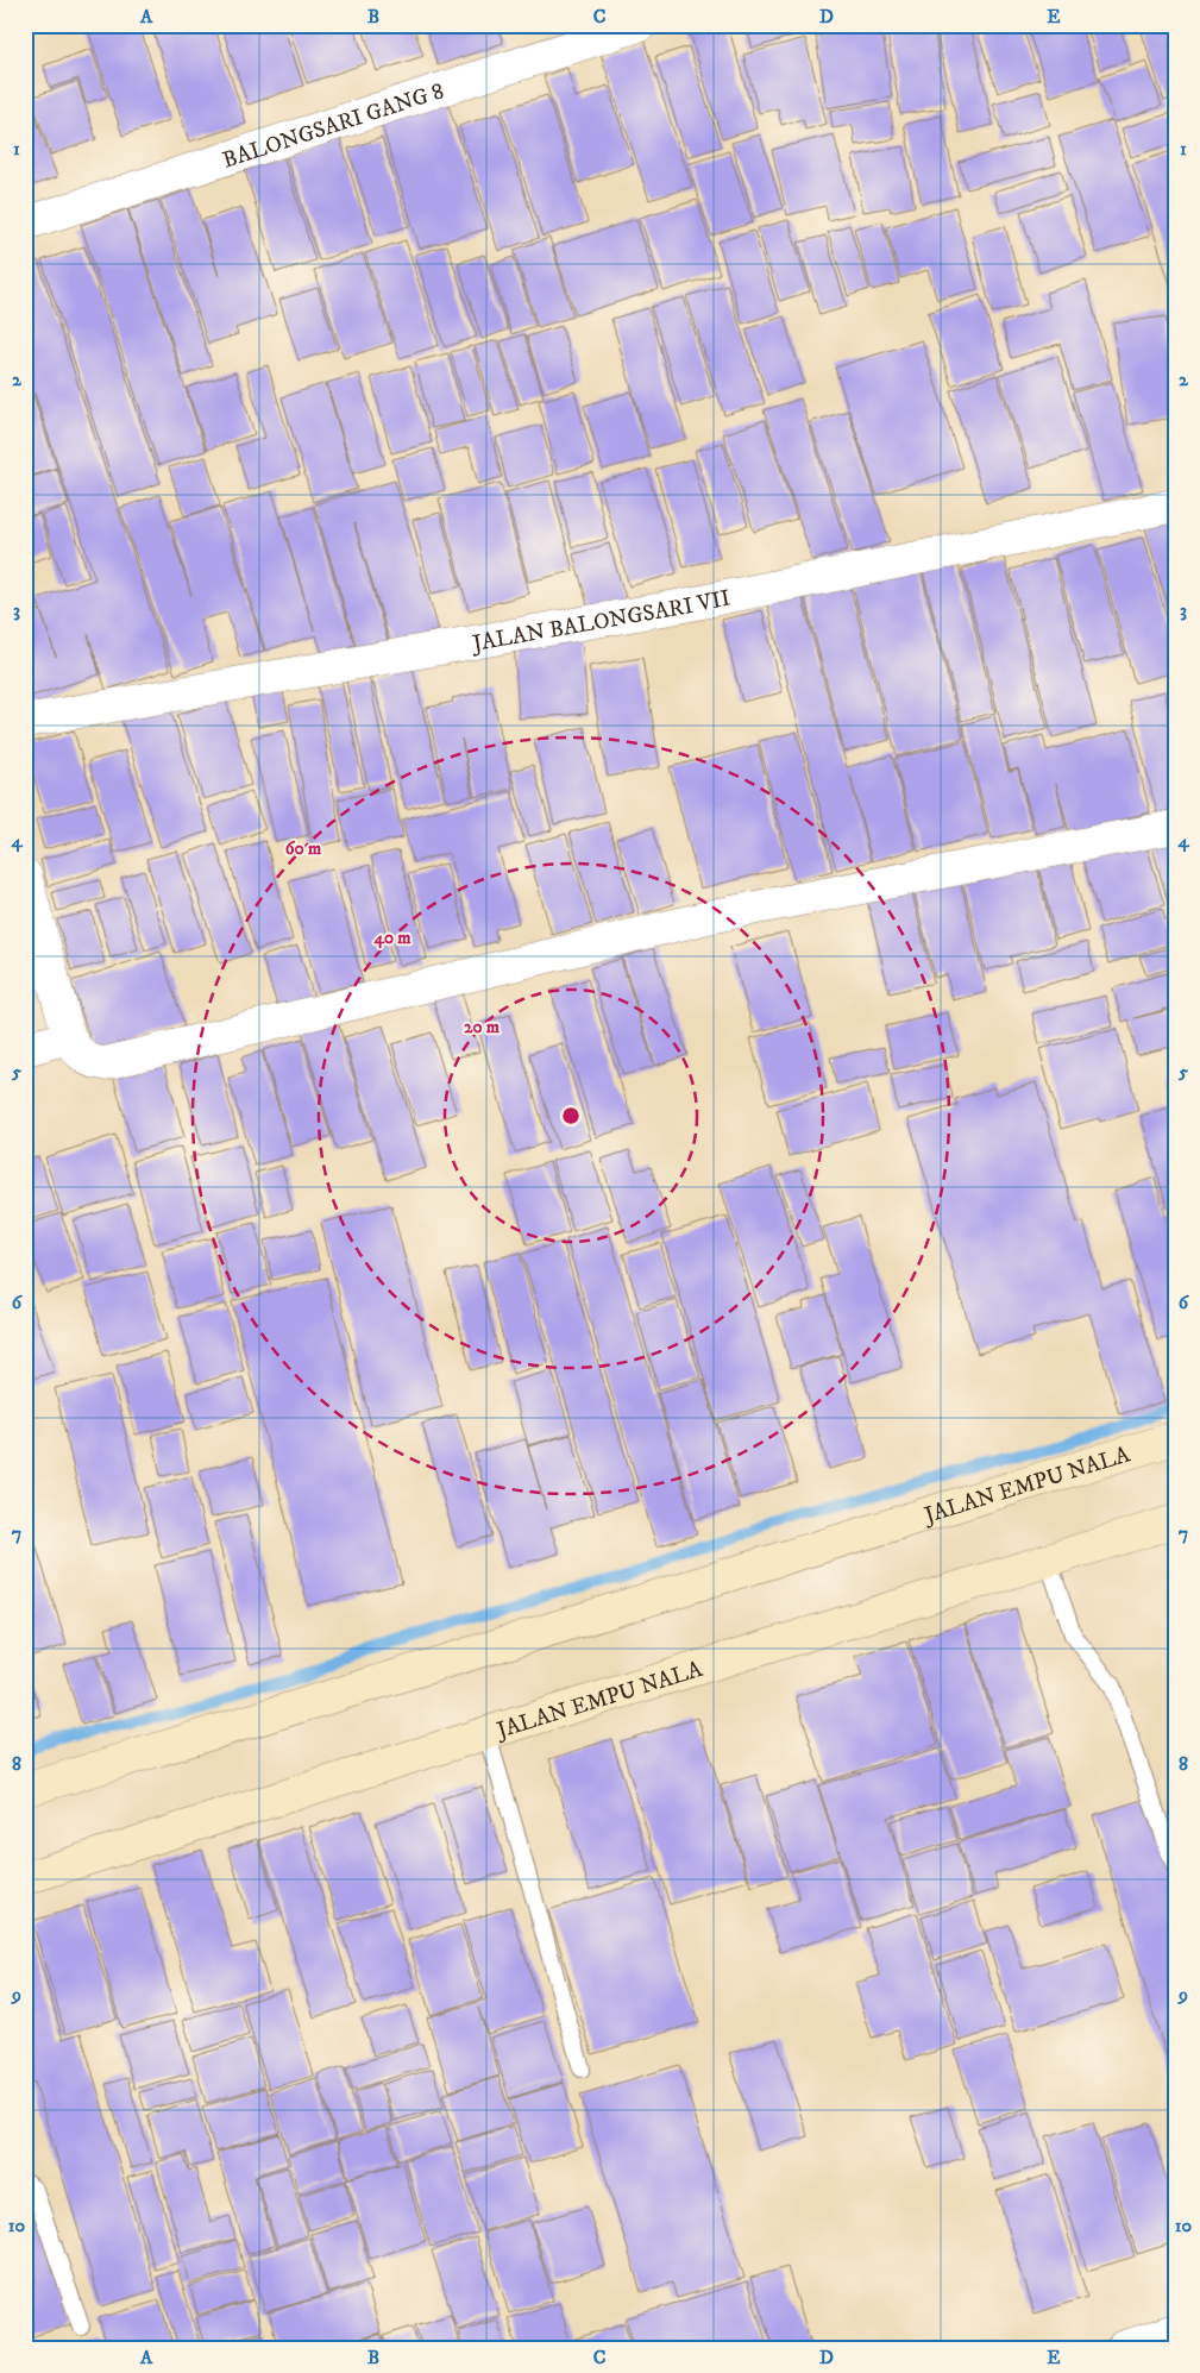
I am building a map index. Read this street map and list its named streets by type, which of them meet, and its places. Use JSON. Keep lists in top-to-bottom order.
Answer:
{
  "streets": {
    "main road": ["JALAN EMPU NALA"],
    "street": ["BALONGSARI GANG 8", "JALAN BALONGSARI VII"]
  },
  "grid": {
    "columns": [
      "A",
      "B",
      "C",
      "D",
      "E"
    ],
    "rows": [
      "1",
      "2",
      "3",
      "4",
      "5",
      "6",
      "7",
      "8",
      "9",
      "10"
    ]
  },
  "rings": ["60 m", "40 m", "20 m"]
}
